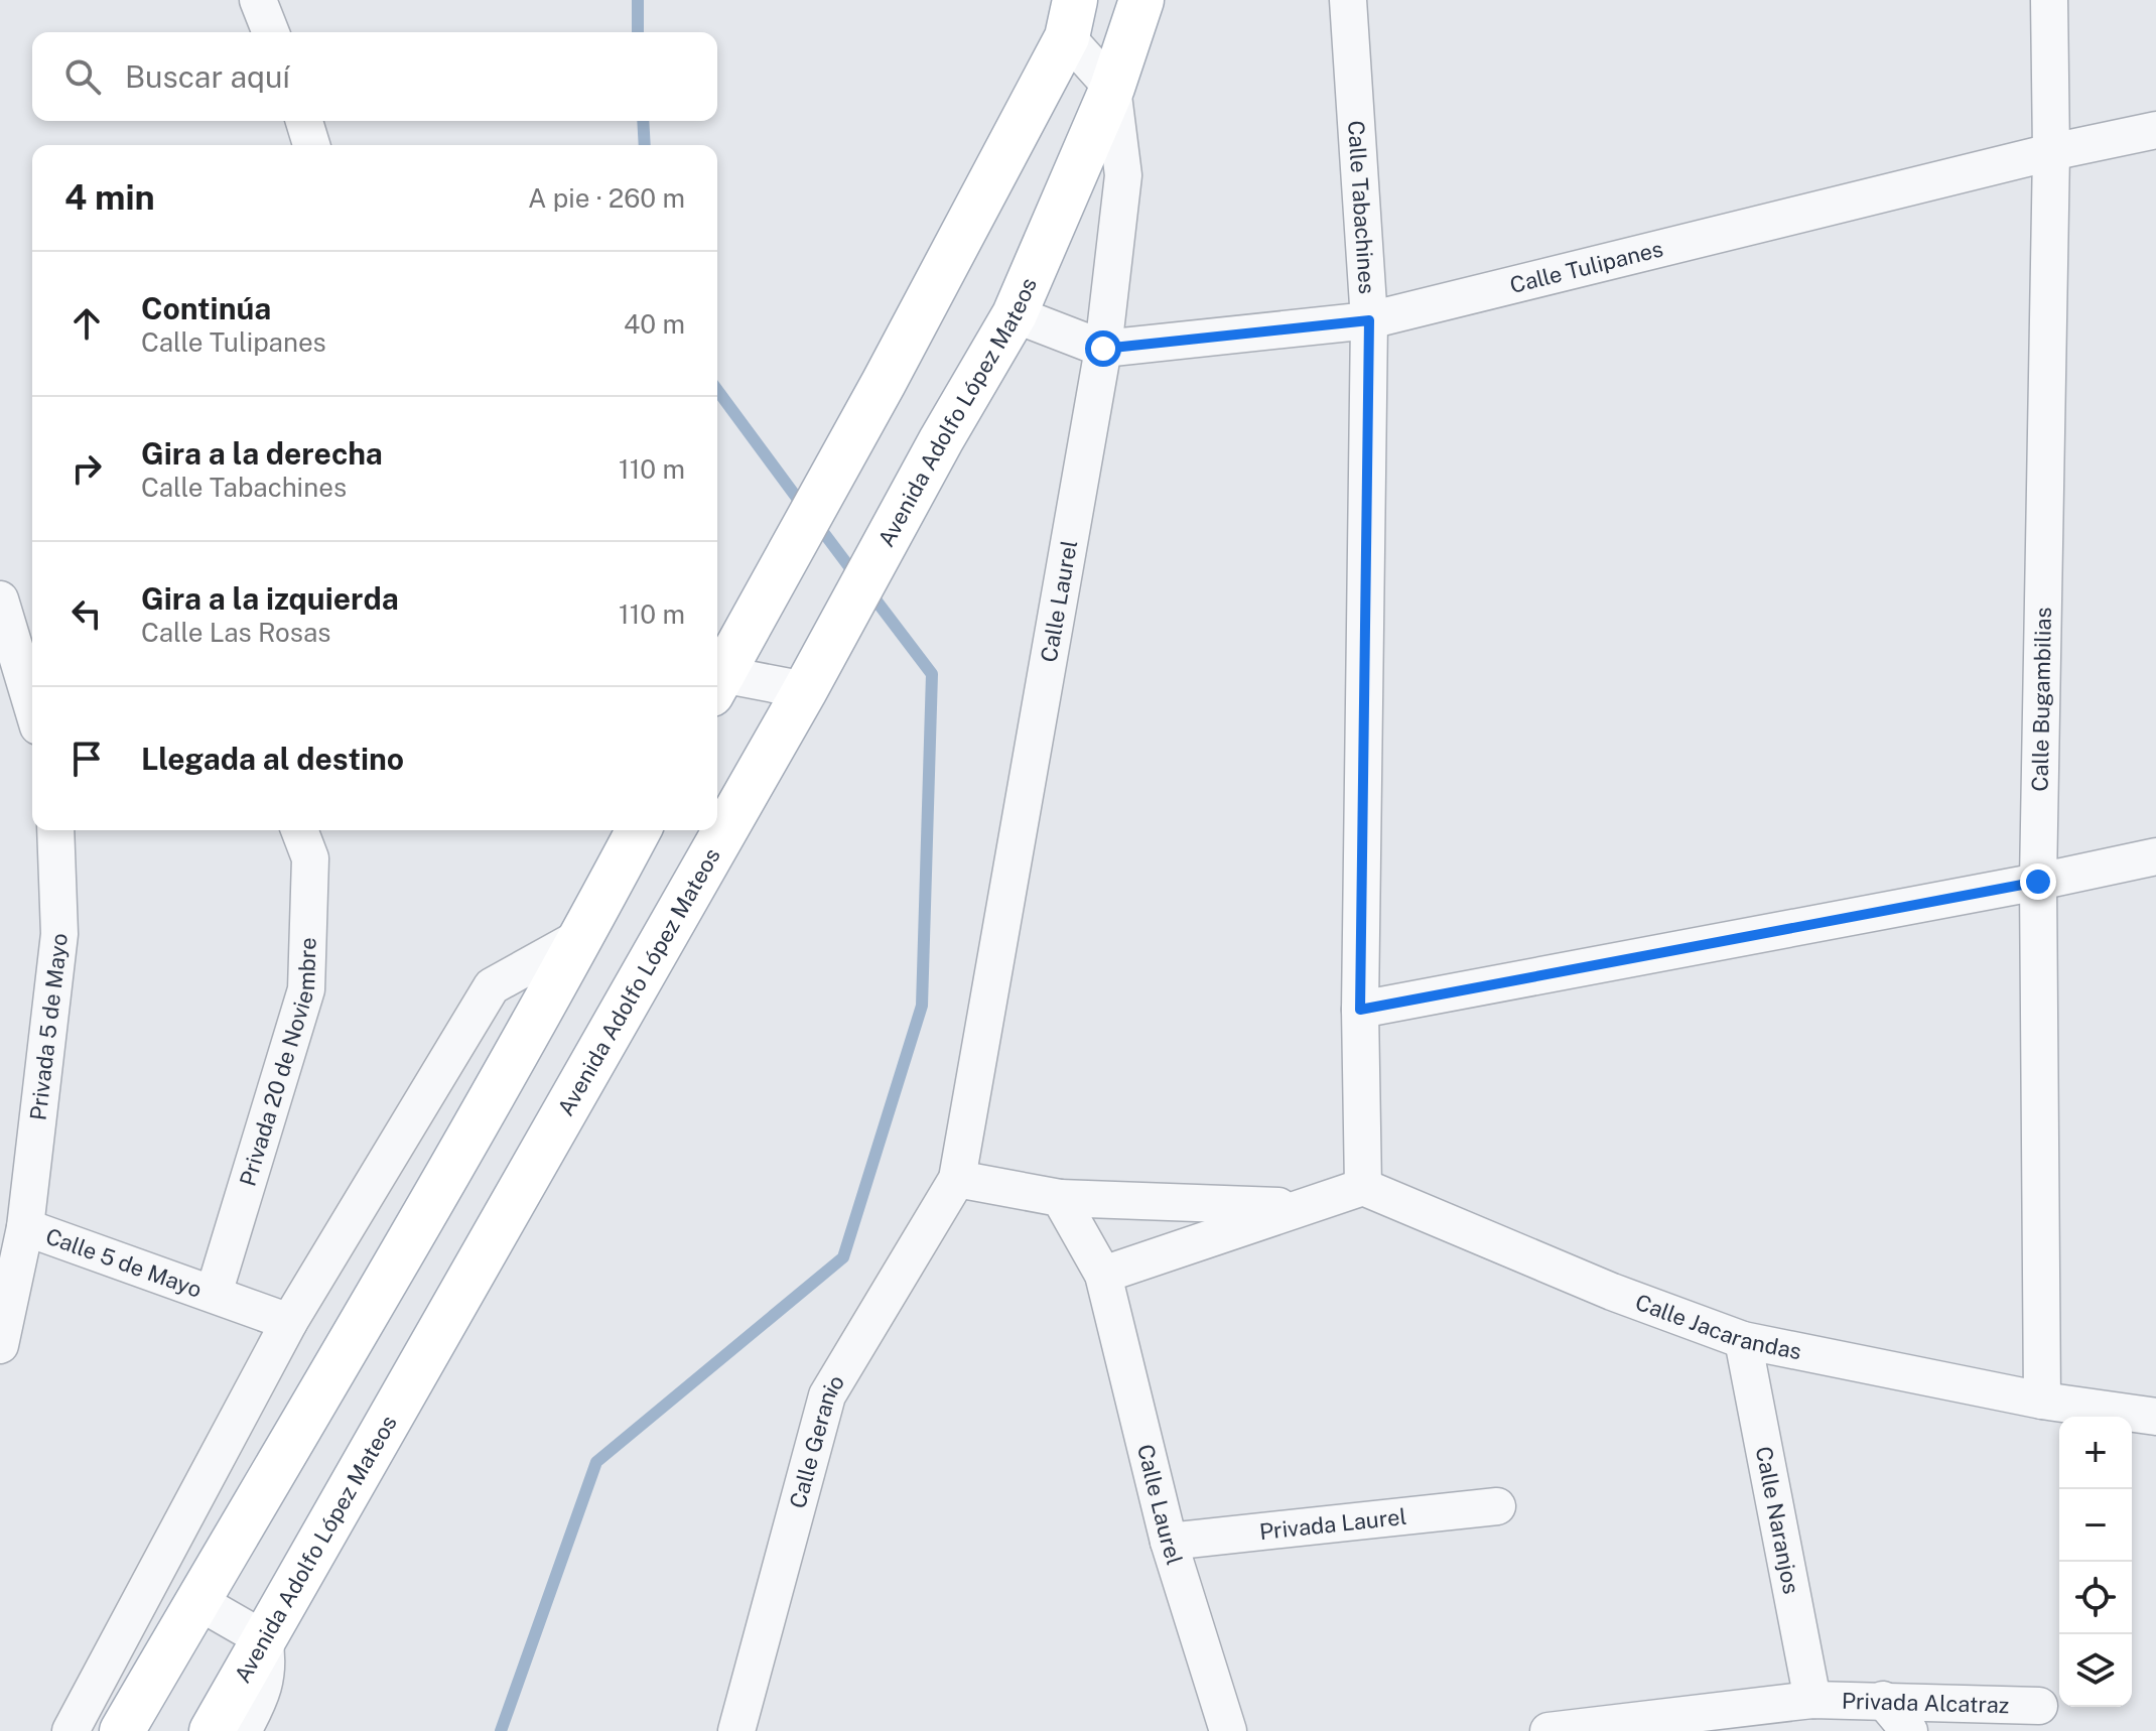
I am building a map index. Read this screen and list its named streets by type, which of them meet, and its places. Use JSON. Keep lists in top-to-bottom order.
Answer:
{
  "streets": {
    "main road": ["Avenida Adolfo López Mateos"],
    "street": [
      "Calle Tabachines",
      "Calle Tulipanes",
      "Calle Laurel",
      "Calle Bugambilias",
      "Privada 5 de Mayo",
      "Privada 20 de Noviembre",
      "Calle 5 de Mayo",
      "Calle Jacarandas",
      "Calle Geranio",
      "Calle Naranjos",
      "Privada Laurel",
      "Privada Alcatraz"
    ]
  },
  "crossings": [
    ["Calle Tabachines", "Calle Tulipanes"],
    ["Calle Tabachines", "Calle Jacarandas"],
    ["Calle Tulipanes", "Avenida Adolfo López Mateos"],
    ["Calle Tulipanes", "Calle Laurel"],
    ["Calle Tulipanes", "Calle Bugambilias"],
    ["Avenida Adolfo López Mateos", "Calle Laurel"],
    ["Calle Laurel", "Calle Geranio"],
    ["Calle Laurel", "Privada Laurel"],
    ["Calle Bugambilias", "Calle Jacarandas"],
    ["Privada 5 de Mayo", "Calle 5 de Mayo"],
    ["Privada 20 de Noviembre", "Calle 5 de Mayo"],
    ["Calle Jacarandas", "Calle Naranjos"],
    ["Calle Naranjos", "Privada Alcatraz"]
  ],
  "page": {
    "search": "Buscar aquí",
    "heading": ["4 min", "A pie · 260 m"],
    "list": [
      ["Continúa", "Calle Tulipanes", "40 m"],
      ["Gira a la derecha", "Calle Tabachines", "110 m"],
      ["Gira a la izquierda", "Calle Las Rosas", "110 m"],
      "Llegada al destino"
    ],
    "map_buttons": ["+", "−"]
  }
}
